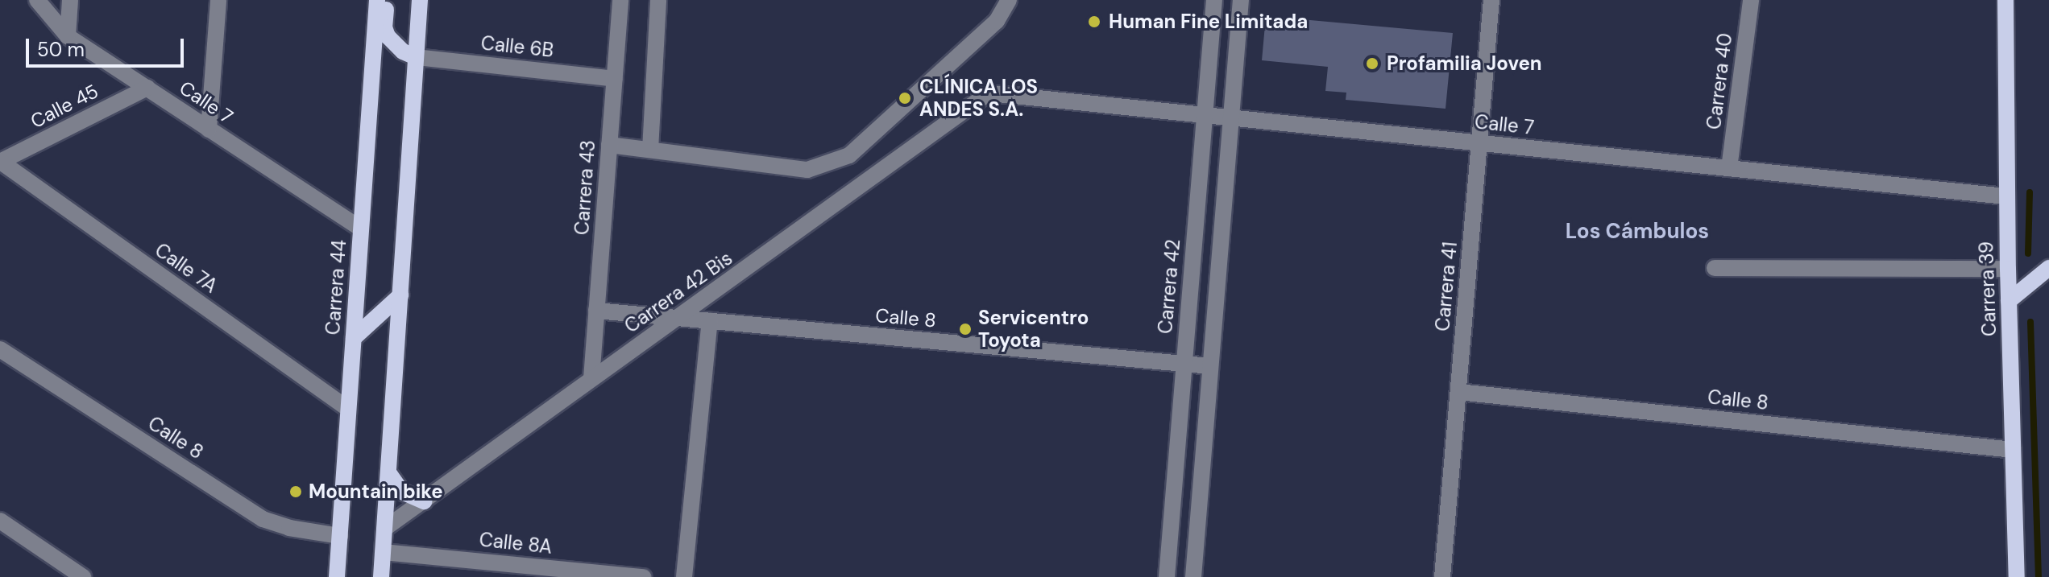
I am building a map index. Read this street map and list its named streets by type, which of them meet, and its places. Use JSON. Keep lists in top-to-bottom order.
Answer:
{
  "streets": {
    "main road": ["Carrera 44", "Carrera 39"],
    "street": [
      "Calle 6B",
      "Carrera 40",
      "Calle 7",
      "Calle 45",
      "Carrera 43",
      "Calle 7A",
      "Carrera 42",
      "Carrera 41",
      "Carrera 42 Bis",
      "Calle 8",
      "Calle 8A"
    ]
  },
  "crossings": [
    ["Calle 6B", "Carrera 43"],
    ["Carrera 40", "Calle 7"],
    ["Calle 7", "Calle 45"],
    ["Calle 7", "Carrera 42"],
    ["Calle 7", "Carrera 41"],
    ["Calle 7", "Carrera 44"],
    ["Calle 7", "Carrera 39"],
    ["Calle 7", "Carrera 42 Bis"],
    ["Calle 45", "Calle 7A"],
    ["Carrera 43", "Carrera 42 Bis"],
    ["Carrera 43", "Calle 8"],
    ["Calle 7A", "Carrera 44"],
    ["Carrera 42", "Calle 8"],
    ["Carrera 41", "Calle 8"],
    ["Carrera 44", "Calle 8"],
    ["Carrera 39", "Calle 8"],
    ["Carrera 42 Bis", "Calle 8"]
  ],
  "districts": ["Los Cámbulos"],
  "places": [
    "Human Fine Limitada",
    "Profamilia Joven",
    "CLÍNICA LOS ANDES S.A.",
    "Servicentro Toyota",
    "Mountain bike"
  ],
  "scale_bar": "50 m"
}
